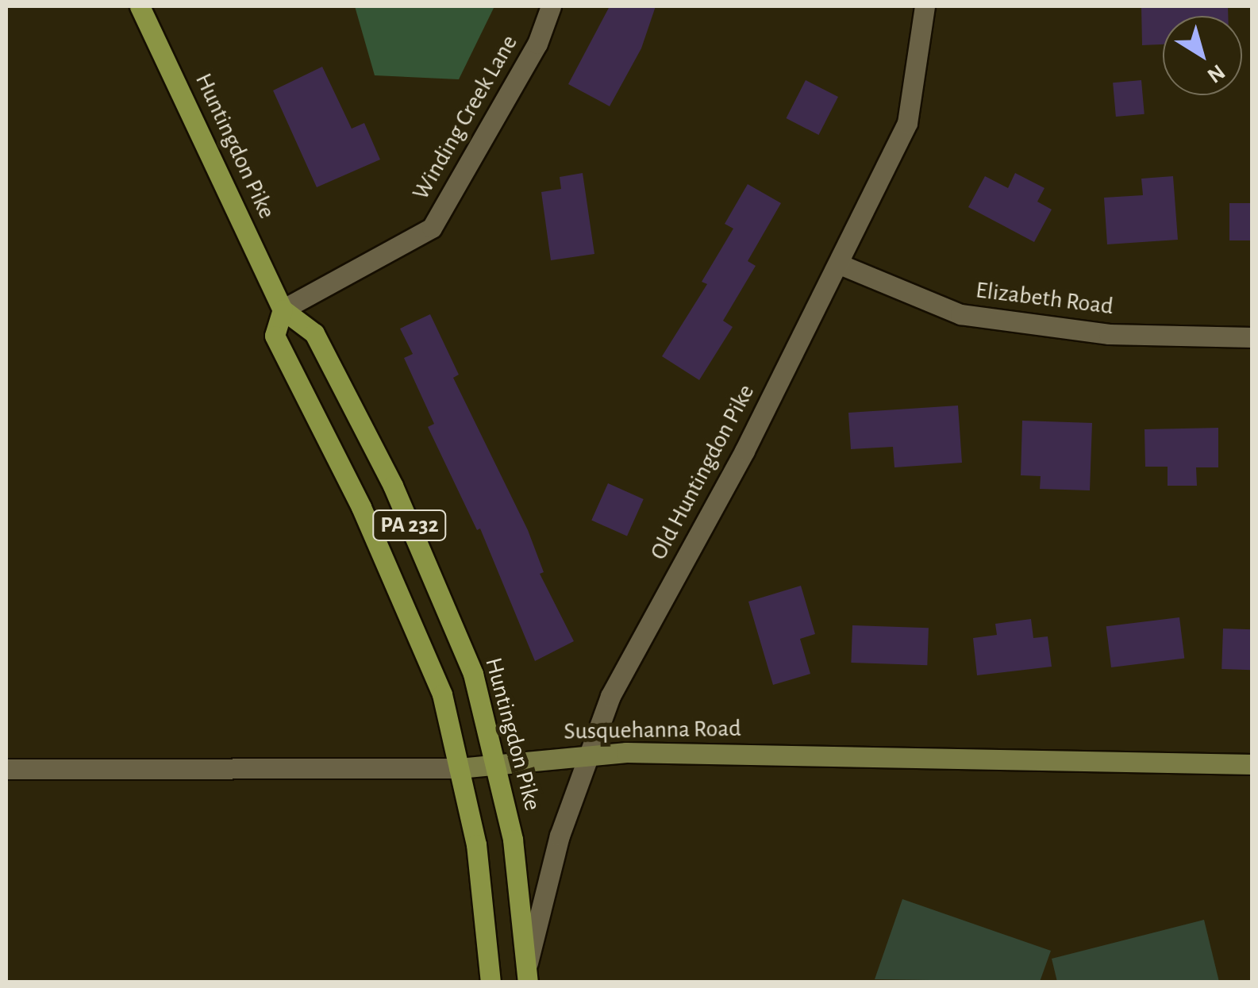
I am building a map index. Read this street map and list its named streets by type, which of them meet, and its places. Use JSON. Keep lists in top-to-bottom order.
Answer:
{
  "streets": {
    "main road": ["Huntingdon Pike", "PA 232", "Susquehanna Road"],
    "street": ["Winding Creek Lane", "Elizabeth Road", "Old Huntingdon Pike"]
  },
  "crossings": [
    ["Winding Creek Lane", "Huntingdon Pike"],
    ["Huntingdon Pike", "Old Huntingdon Pike"],
    ["Huntingdon Pike", "Susquehanna Road"],
    ["Elizabeth Road", "Old Huntingdon Pike"],
    ["Old Huntingdon Pike", "Susquehanna Road"]
  ],
  "north": "bottom right"
}
